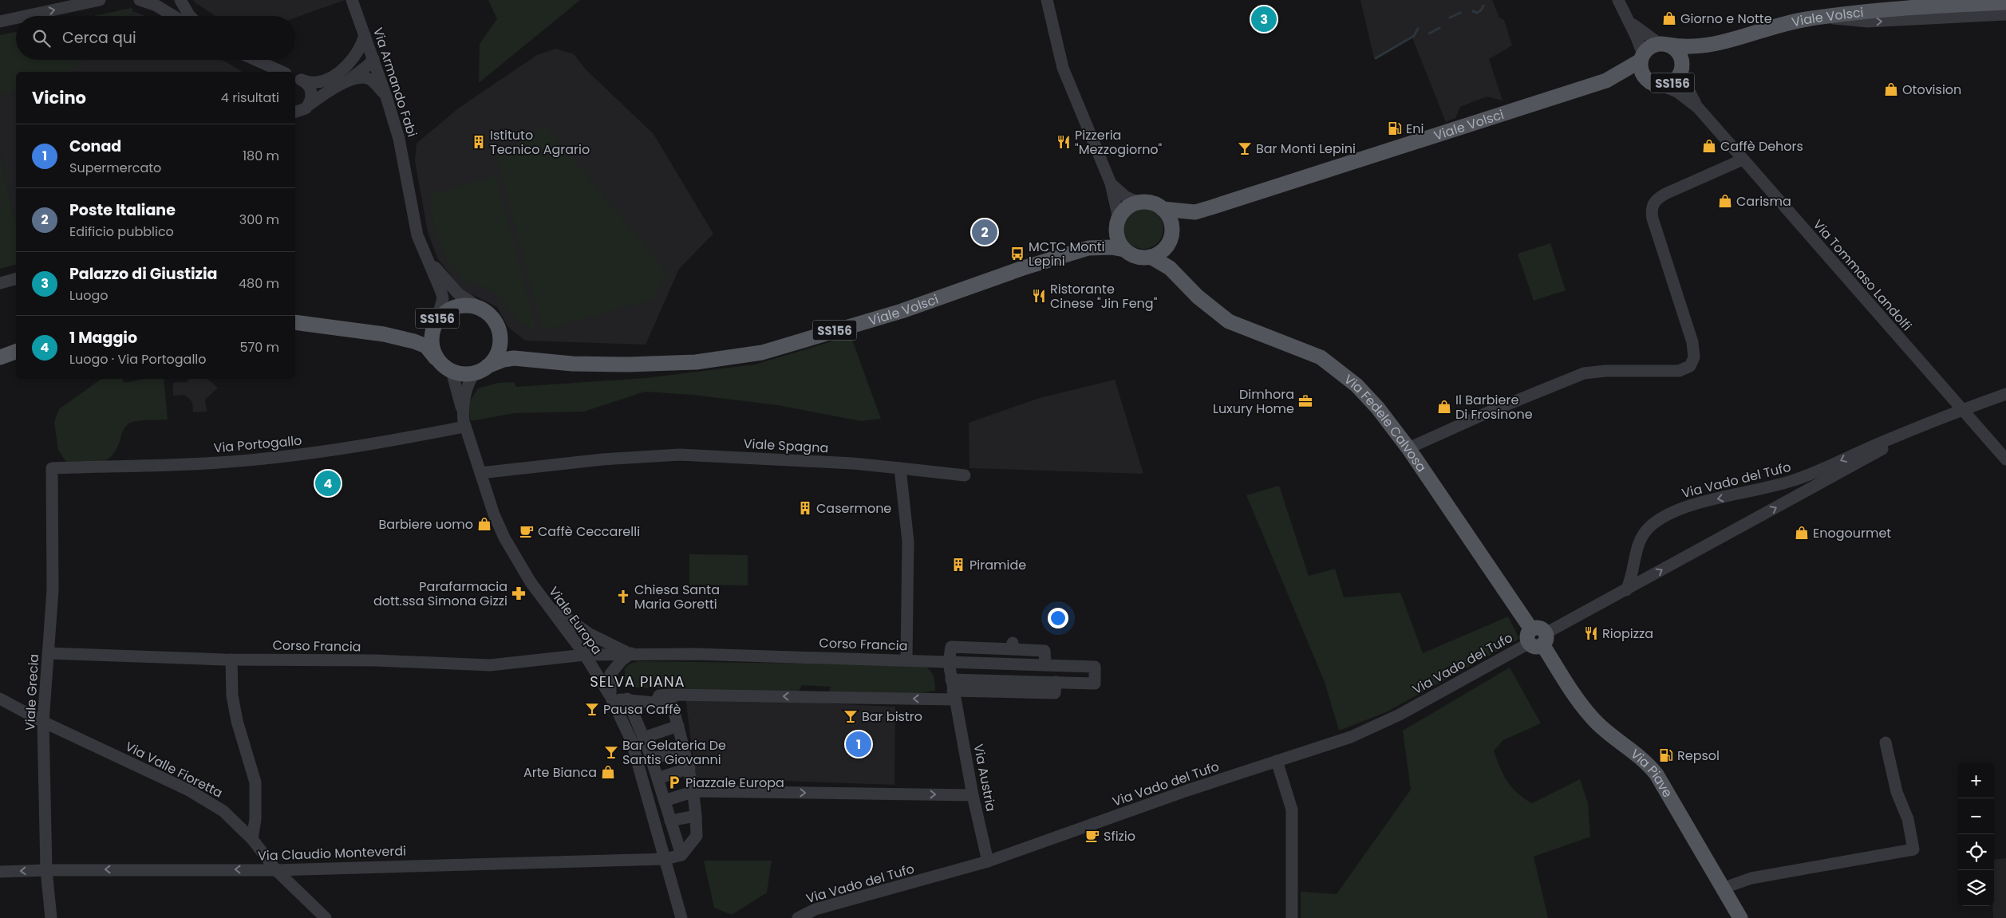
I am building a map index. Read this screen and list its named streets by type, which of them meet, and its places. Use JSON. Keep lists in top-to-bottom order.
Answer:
{
  "streets": {
    "main road": [
      "Viale Volsci",
      "SS156",
      "Via Fedele Calvosa",
      "Via Piave"
    ],
    "street": [
      "Via Armando Fabi",
      "Via Tommaso Landolfi",
      "Via Portogallo",
      "Viale Spagna",
      "Via Vado del Tufo",
      "Viale Europa",
      "Corso Francia",
      "Viale Grecia",
      "Via Valle Fioretta",
      "Via Austria",
      "Via Claudio Monteverdi"
    ]
  },
  "crossings": [
    ["Viale Volsci", "SS156"],
    ["Viale Volsci", "Via Tommaso Landolfi"],
    ["Viale Volsci", "Via Fedele Calvosa"],
    ["SS156", "Via Tommaso Landolfi"],
    ["SS156", "Via Fedele Calvosa"],
    ["Via Tommaso Landolfi", "Via Vado del Tufo"],
    ["Via Fedele Calvosa", "Via Vado del Tufo"],
    ["Via Fedele Calvosa", "Via Piave"],
    ["Via Portogallo", "Viale Europa"],
    ["Via Portogallo", "Viale Grecia"],
    ["Viale Spagna", "Viale Europa"],
    ["Via Vado del Tufo", "Via Piave"],
    ["Via Vado del Tufo", "Via Austria"],
    ["Viale Europa", "Corso Francia"],
    ["Viale Europa", "Via Claudio Monteverdi"],
    ["Corso Francia", "Viale Grecia"],
    ["Corso Francia", "Via Austria"],
    ["Viale Grecia", "Via Valle Fioretta"],
    ["Viale Grecia", "Via Claudio Monteverdi"],
    ["Via Valle Fioretta", "Via Claudio Monteverdi"]
  ],
  "one_way": ["Via Claudio Monteverdi"],
  "districts": ["SELVA PIANA"],
  "places": {
    "shop": [
      "Giorno e Notte",
      "Otovision",
      "Caffè Dehors",
      "Carisma",
      "Il Barbiere Di Frosinone",
      "Barbiere uomo",
      "Enogourmet",
      "Arte Bianca"
    ],
    "fuel station": ["Eni", "Repsol"],
    "building": ["Istituto Tecnico Agrario", "Casermone", "Piramide"],
    "restaurant": ["Pizzeria \"Mezzogiorno\"", "Ristorante Cinese \"Jin Feng\"", "Riopizza"],
    "bar": [
      "Bar Monti Lepini",
      "Pausa Caffè",
      "Bar bistro",
      "Bar Gelateria De Santis Giovanni"
    ],
    "bus stop": ["MCTC Monti Lepini"],
    "office": ["Dimhora Luxury Home"],
    "cafe": ["Caffè Ceccarelli", "Sfizio"],
    "pharmacy": ["Parafarmacia dott.ssa Simona Gizzi"],
    "church": ["Chiesa Santa Maria Goretti"],
    "parking": ["Piazzale Europa"]
  },
  "page": {
    "pins": [
      "3",
      "2",
      "4",
      "1"
    ],
    "search": "Cerca qui",
    "heading": ["Vicino", "4 risultati"],
    "list": [
      {
        "mark": "1",
        "name": "Conad",
        "note": "Supermercato",
        "value": "180 m"
      },
      {
        "mark": "2",
        "name": "Poste Italiane",
        "note": "Edificio pubblico",
        "value": "300 m"
      },
      {
        "mark": "3",
        "name": "Palazzo di Giustizia",
        "note": "Luogo",
        "value": "480 m"
      },
      {
        "mark": "4",
        "name": "1 Maggio",
        "note": "Luogo · Via Portogallo",
        "value": "570 m"
      }
    ],
    "map_buttons": ["+", "−"]
  }
}
